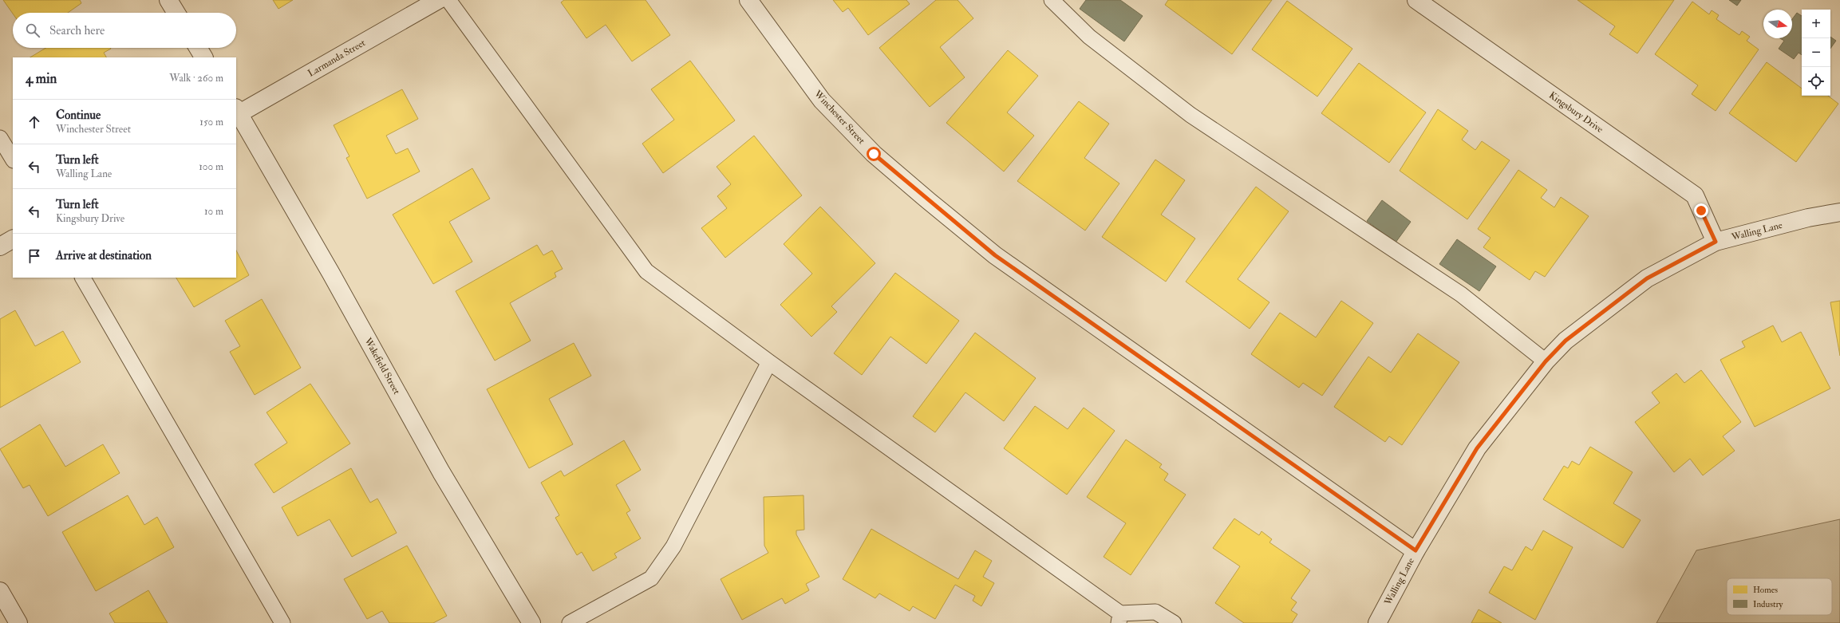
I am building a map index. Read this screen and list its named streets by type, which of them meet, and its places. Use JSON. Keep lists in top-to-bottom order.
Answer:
{
  "streets": {
    "street": [
      "Larmanda Street",
      "Kingsbury Drive",
      "Winchester Street",
      "Walling Lane",
      "Wakefield Street"
    ]
  },
  "crossings": [
    ["Larmanda Street", "Wakefield Street"],
    ["Kingsbury Drive", "Walling Lane"],
    ["Winchester Street", "Walling Lane"]
  ],
  "legend": ["Homes", "Industry"],
  "north": "right",
  "page": {
    "map_buttons": ["+", "−"],
    "search": "Search here",
    "heading": ["4 min", "Walk · 260 m"],
    "list": [
      ["Continue", "Winchester Street", "150 m"],
      ["Turn left", "Walling Lane", "100 m"],
      ["Turn left", "Kingsbury Drive", "10 m"],
      "Arrive at destination"
    ]
  }
}
